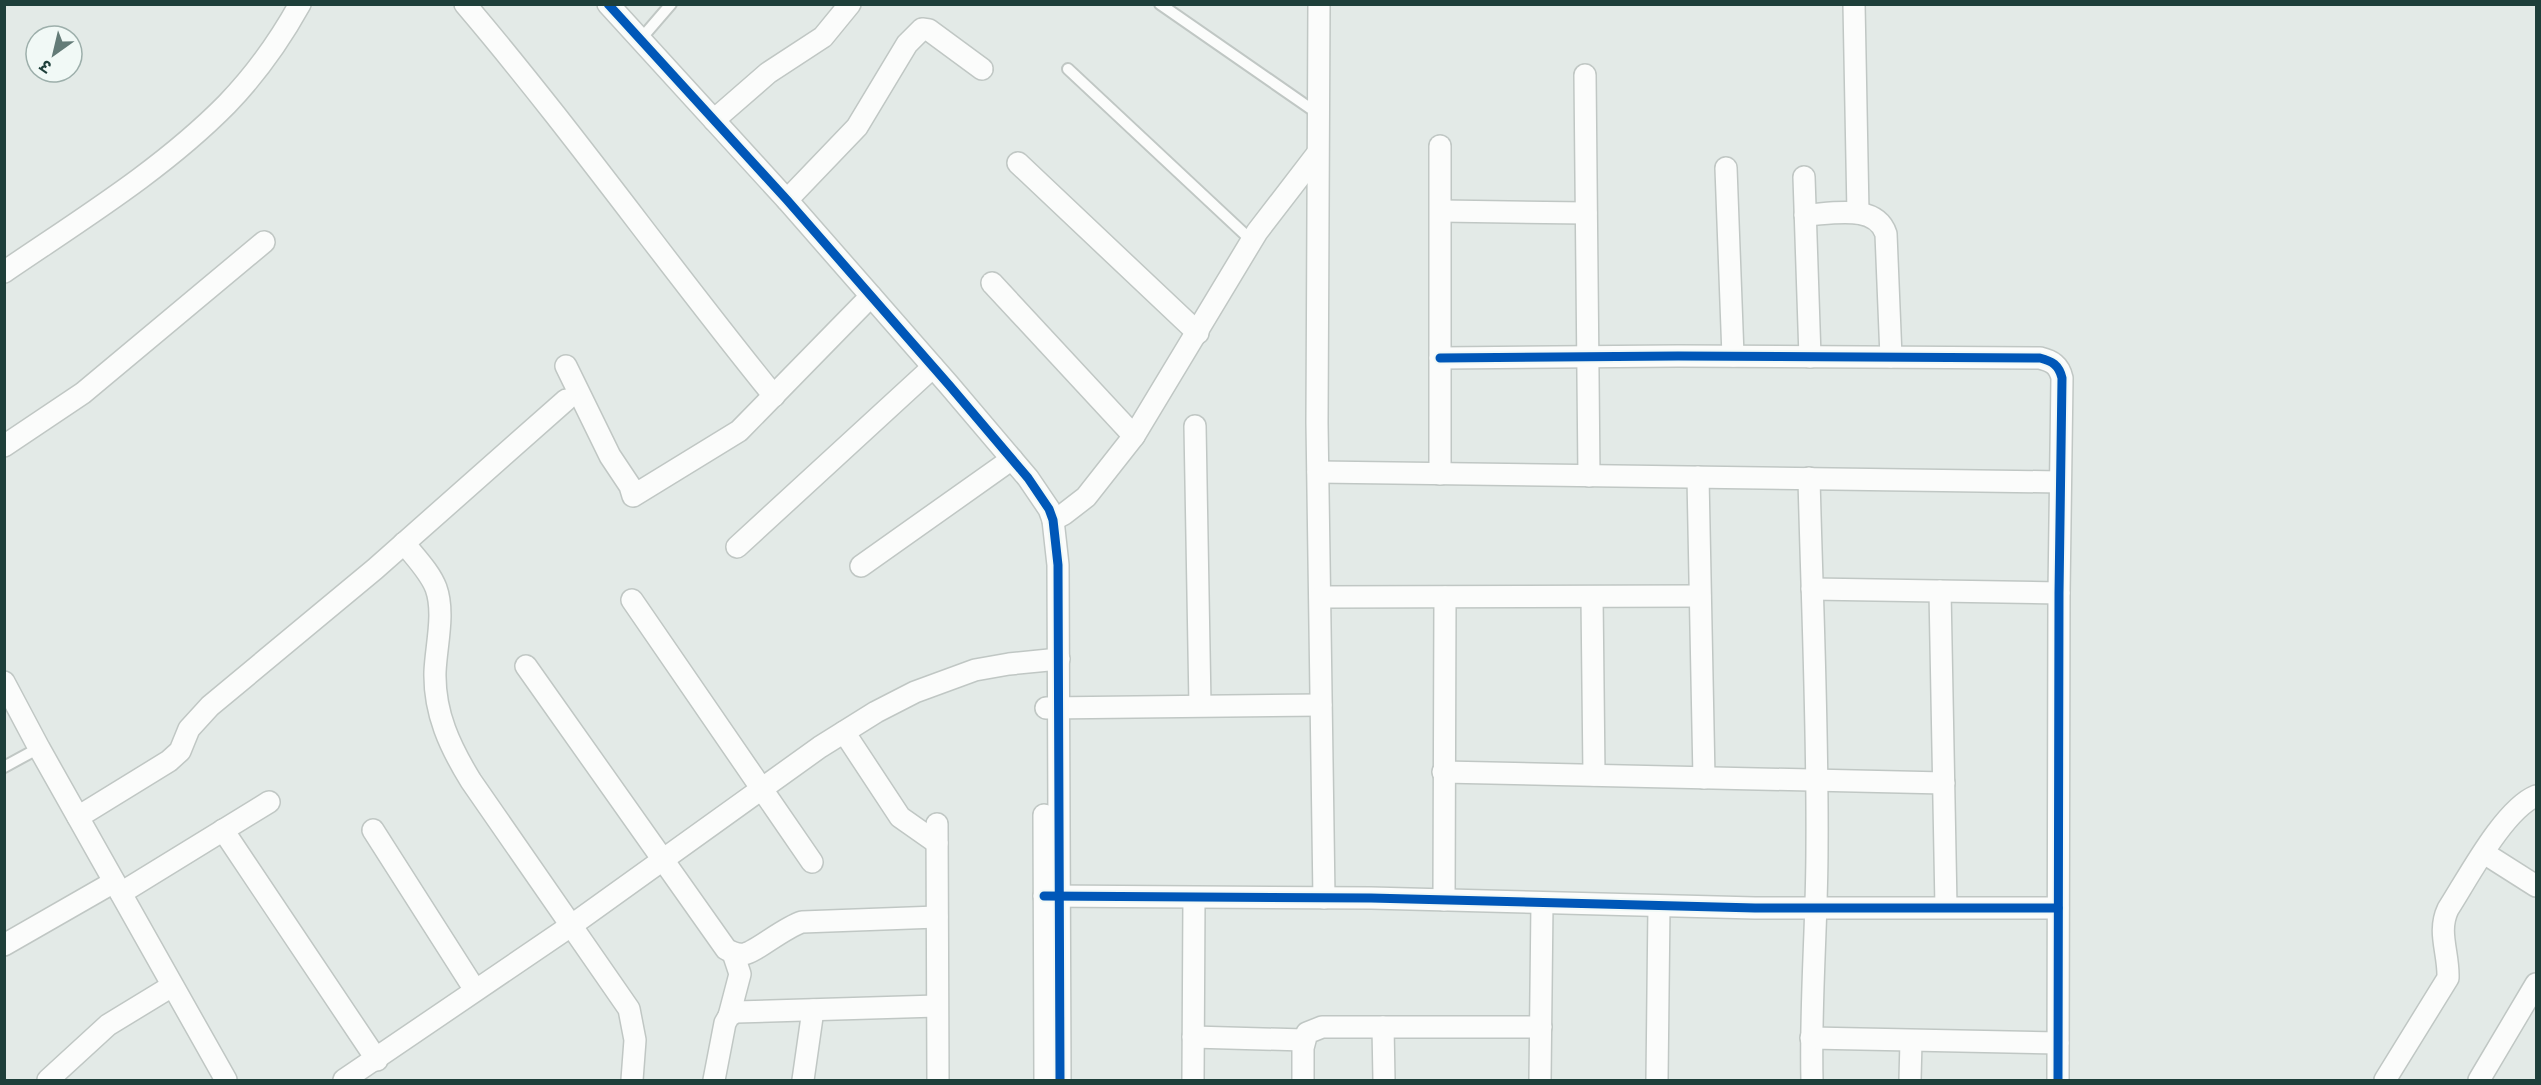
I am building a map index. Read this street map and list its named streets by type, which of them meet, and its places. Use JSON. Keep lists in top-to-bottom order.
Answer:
{
  "north": "bottom left"
}
